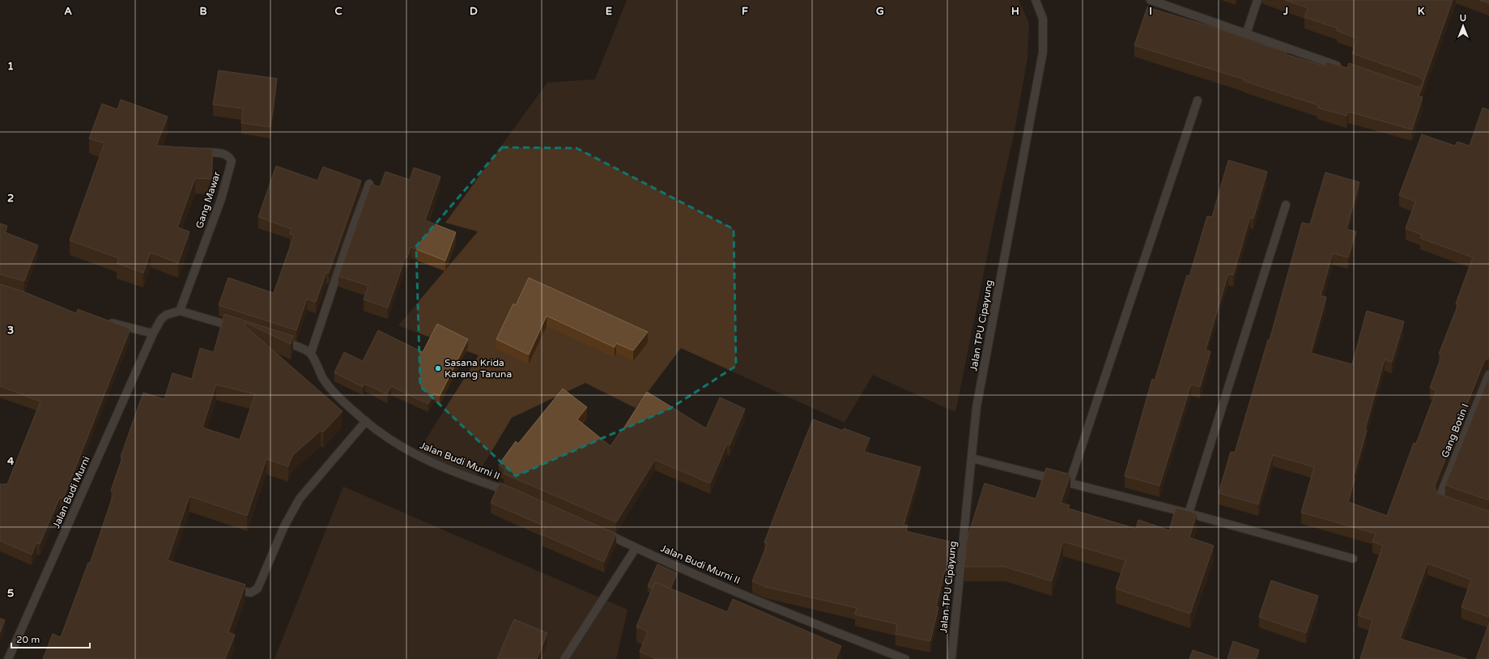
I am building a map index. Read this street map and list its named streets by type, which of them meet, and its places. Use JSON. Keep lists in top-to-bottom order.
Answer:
{
  "streets": {
    "street": [
      "Gang Mawar",
      "Jalan TPU Cipayung",
      "Gang Botin I",
      "Jalan Budi Murni II",
      "Jalan Budi Murni"
    ]
  },
  "places": ["Sasana Krida Karang Taruna"],
  "scale_bar": "20 m",
  "north": "top",
  "grid": {
    "columns": [
      "A",
      "B",
      "C",
      "D",
      "E",
      "F",
      "G",
      "H",
      "I",
      "J",
      "K"
    ],
    "rows": [
      "1",
      "2",
      "3",
      "4",
      "5"
    ]
  }
}
